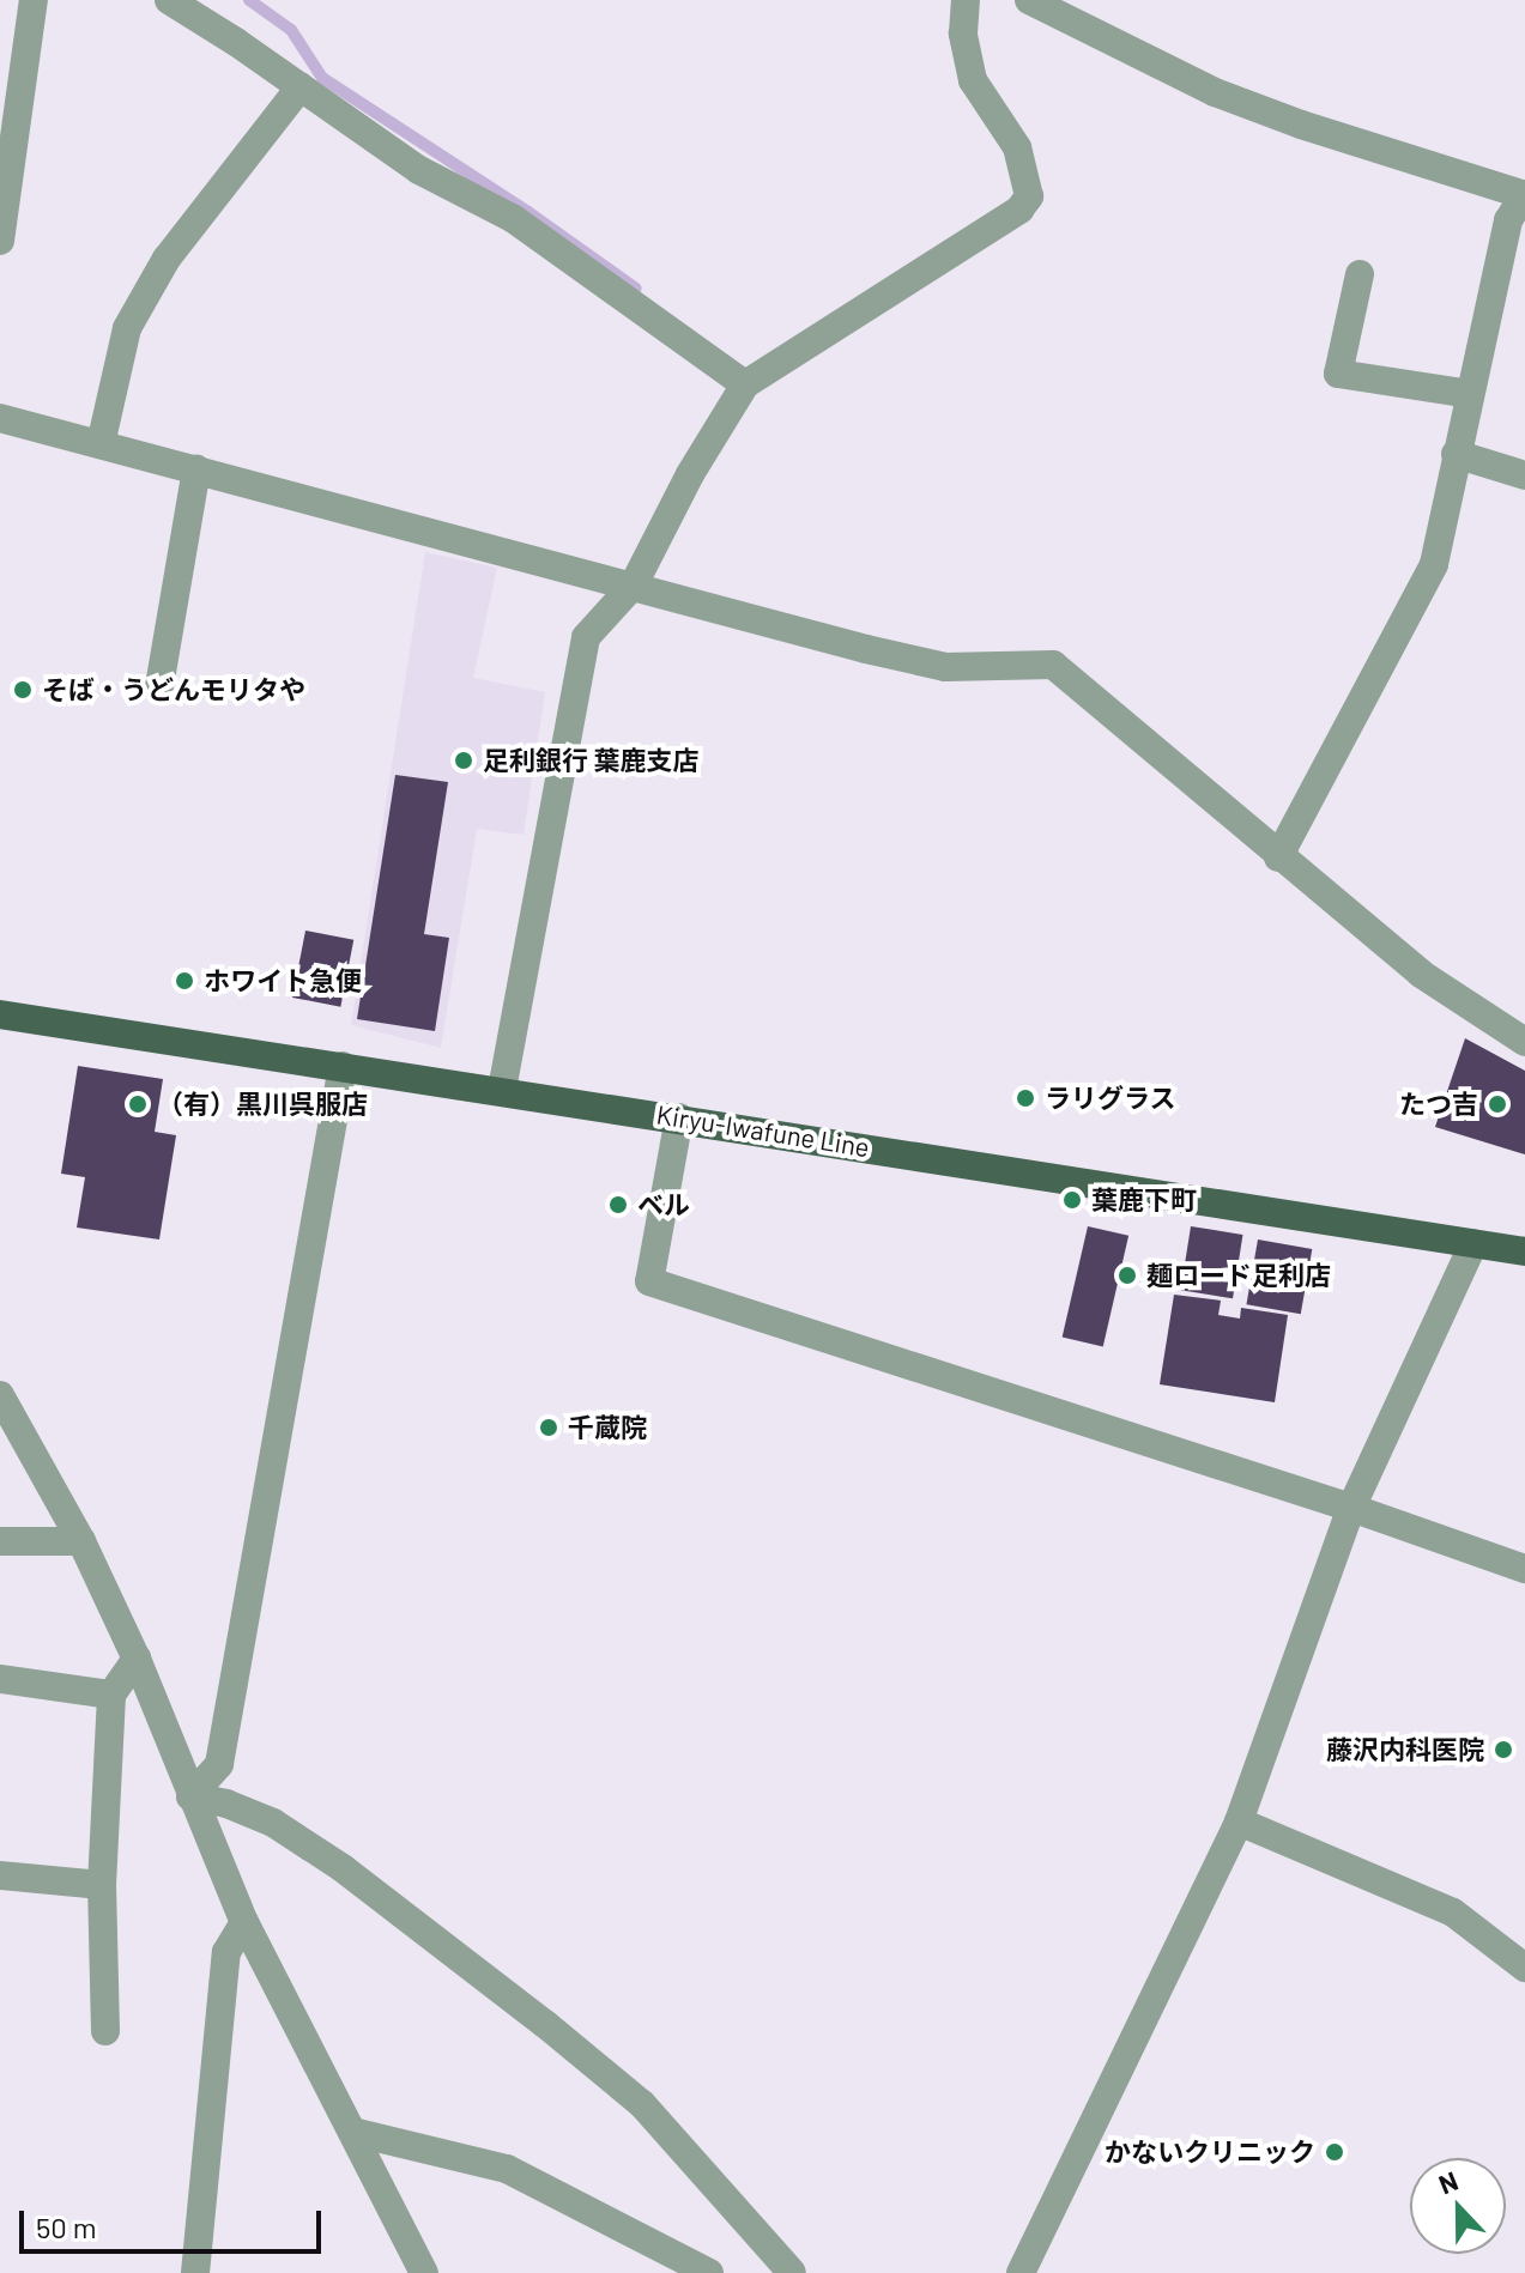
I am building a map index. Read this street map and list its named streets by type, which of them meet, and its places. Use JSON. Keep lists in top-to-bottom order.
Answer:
{
  "streets": {
    "main road": ["Kiryu-Iwafune Line"]
  },
  "places": [
    "そば・うどんモリタや",
    "足利銀行 葉鹿支店",
    "ホワイト急便",
    "ラリグラス",
    "（有）黒川呉服店",
    "たつ吉",
    "葉鹿下町",
    "ベル",
    "麺ロード足利店",
    "千蔵院",
    "藤沢内科医院",
    "かないクリニック"
  ],
  "scale_bar": "50 m",
  "north": "top"
}
